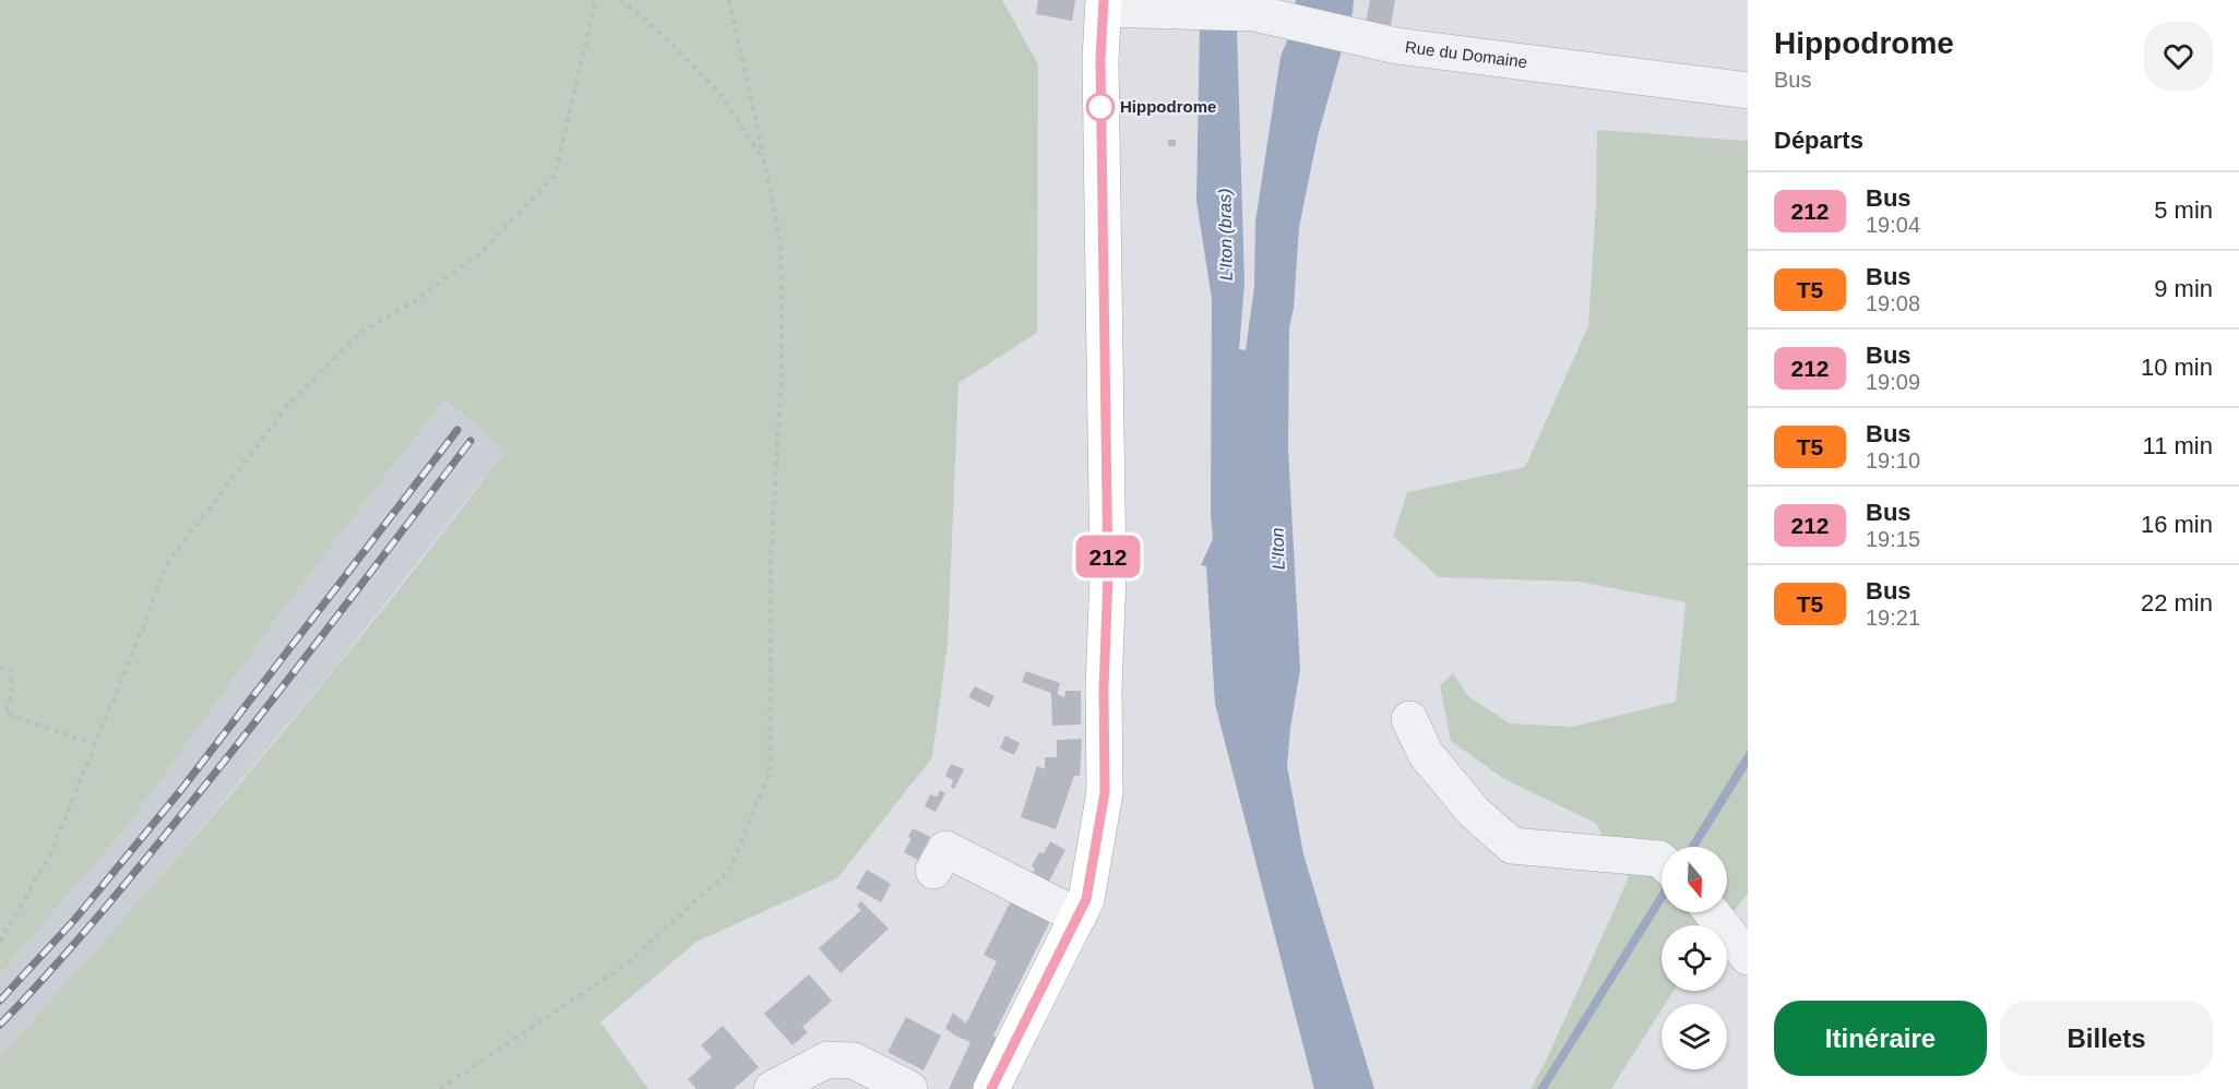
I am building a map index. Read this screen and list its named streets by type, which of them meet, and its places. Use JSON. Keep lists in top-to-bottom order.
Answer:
{
  "streets": {
    "street": ["Rue du Domaine"]
  },
  "water": ["L'Iton (bras)", "L'Iton"],
  "places": ["Hippodrome"],
  "lines": ["bus line 212"],
  "north": "bottom",
  "page": {
    "on_map": "212",
    "heading": [
      ["Hippodrome", "Bus"],
      "Départs"
    ],
    "list": [
      {
        "mark": "212",
        "name": "Bus",
        "note": "19:04",
        "value": "5 min"
      },
      {
        "mark": "T5",
        "name": "Bus",
        "note": "19:08",
        "value": "9 min"
      },
      {
        "mark": "212",
        "name": "Bus",
        "note": "19:09",
        "value": "10 min"
      },
      {
        "mark": "T5",
        "name": "Bus",
        "note": "19:10",
        "value": "11 min"
      },
      {
        "mark": "212",
        "name": "Bus",
        "note": "19:15",
        "value": "16 min"
      },
      {
        "mark": "T5",
        "name": "Bus",
        "note": "19:21",
        "value": "22 min"
      }
    ],
    "buttons": ["Itinéraire", "Billets"]
  }
}
